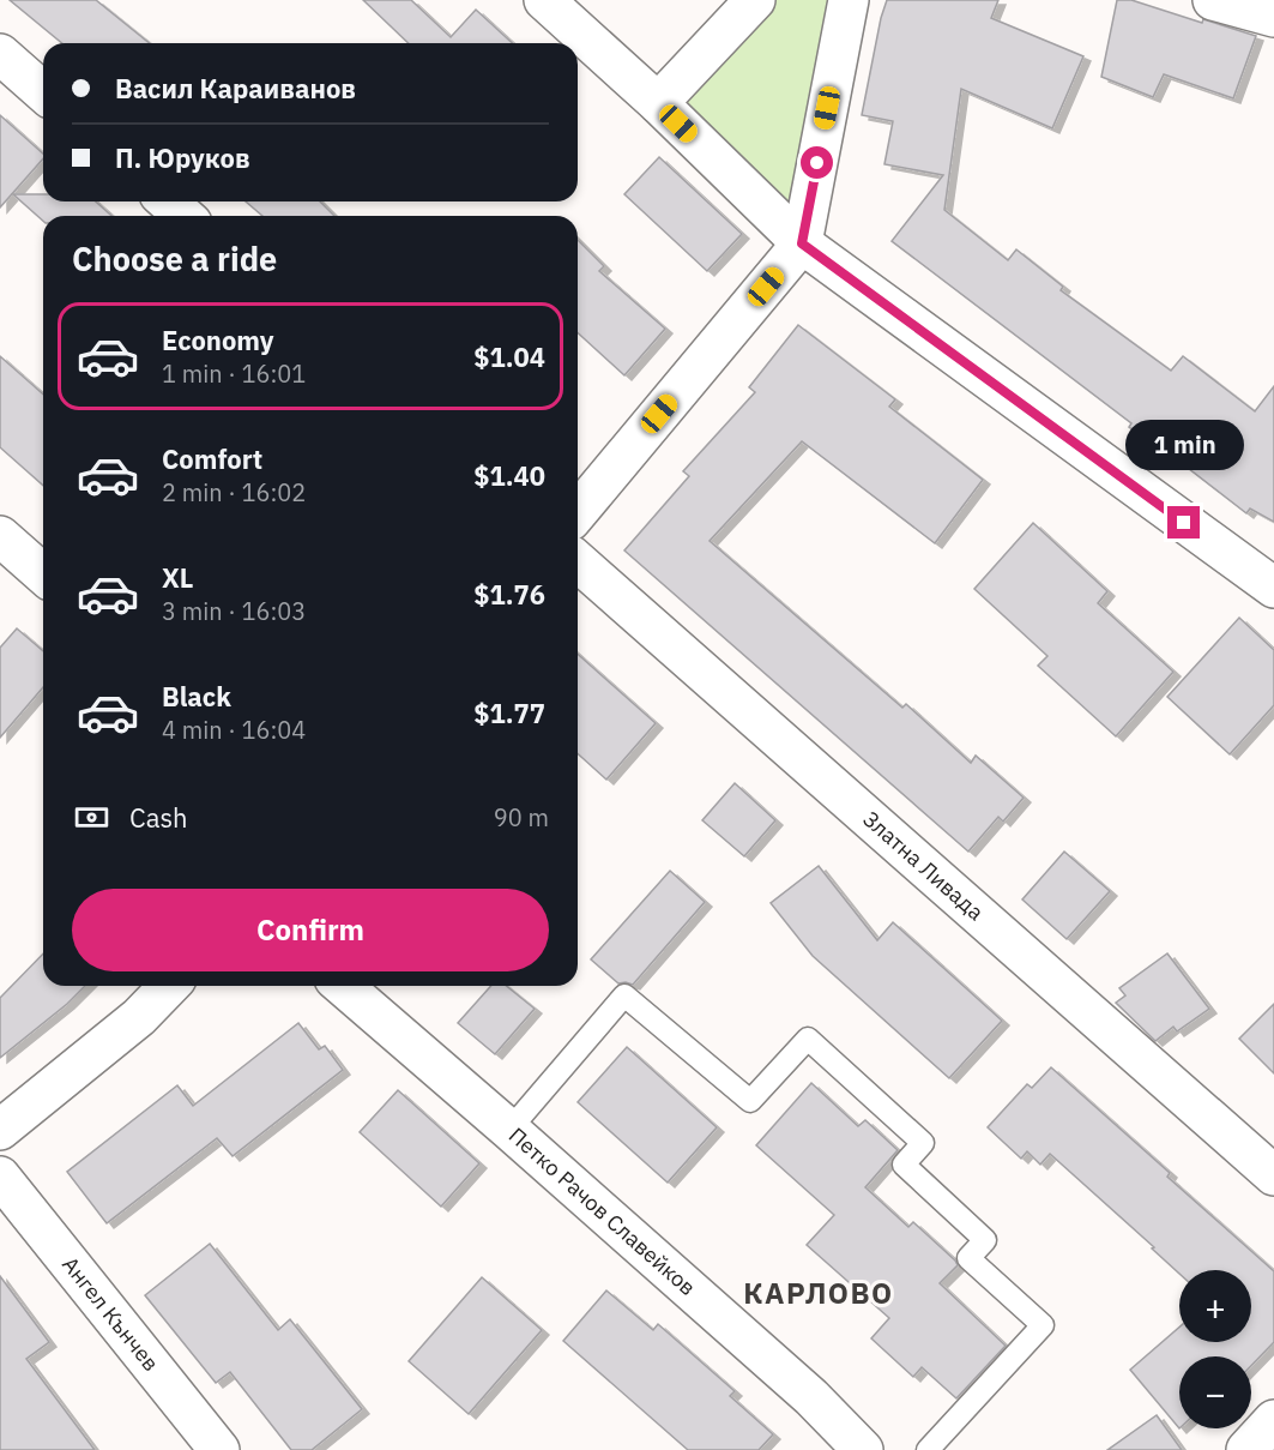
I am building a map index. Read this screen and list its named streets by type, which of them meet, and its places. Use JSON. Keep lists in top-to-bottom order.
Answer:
{
  "streets": {
    "street": ["Златна Ливада", "Петко Рачов Славейков", "Ангел Кънчев"]
  },
  "districts": ["КАРЛОВО"],
  "page": {
    "banner": ["Васил Караиванов", "П. Юруков"],
    "heading": "Choose a ride",
    "list": [
      {
        "name": "Economy",
        "note": "1 min · 16:01",
        "value": "$1.04"
      },
      {
        "name": "Comfort",
        "note": "2 min · 16:02",
        "value": "$1.40"
      },
      {
        "name": "XL",
        "note": "3 min · 16:03",
        "value": "$1.76"
      },
      {
        "name": "Black",
        "note": "4 min · 16:04",
        "value": "$1.77"
      }
    ],
    "bubble": "1 min",
    "pay": ["Cash", "90 m"],
    "buttons": "Confirm",
    "map_buttons": ["+", "−"]
  }
}
